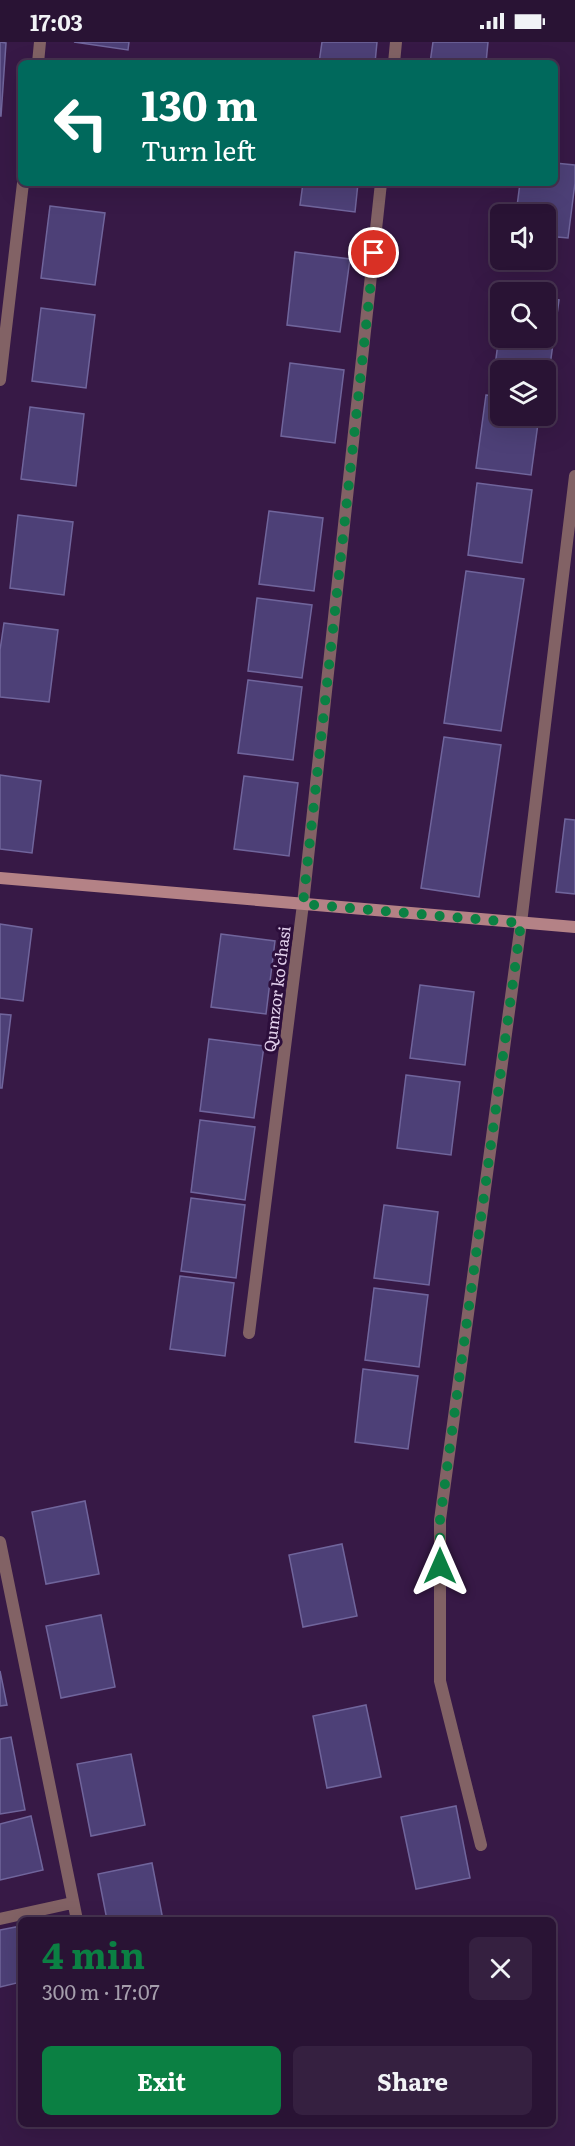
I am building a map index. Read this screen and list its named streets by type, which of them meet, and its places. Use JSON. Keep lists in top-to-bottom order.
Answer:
{
  "streets": {
    "street": ["Qumzor ko'chasi"]
  },
  "page": {
    "status": "17:03",
    "turn": ["130 m", "Turn left"],
    "heading": ["4 min", "300 m · 17:07"],
    "buttons": ["Exit", "Share"]
  }
}
